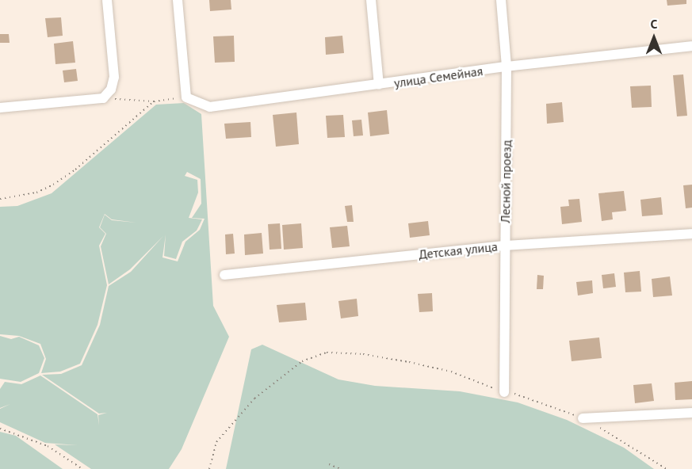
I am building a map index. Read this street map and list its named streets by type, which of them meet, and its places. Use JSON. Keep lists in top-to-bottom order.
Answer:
{
  "streets": {
    "street": ["улица Семейная", "Лесной проезд", "Детская улица"]
  },
  "crossings": [
    ["улица Семейная", "Лесной проезд"],
    ["Лесной проезд", "Детская улица"]
  ],
  "north": "top"
}
